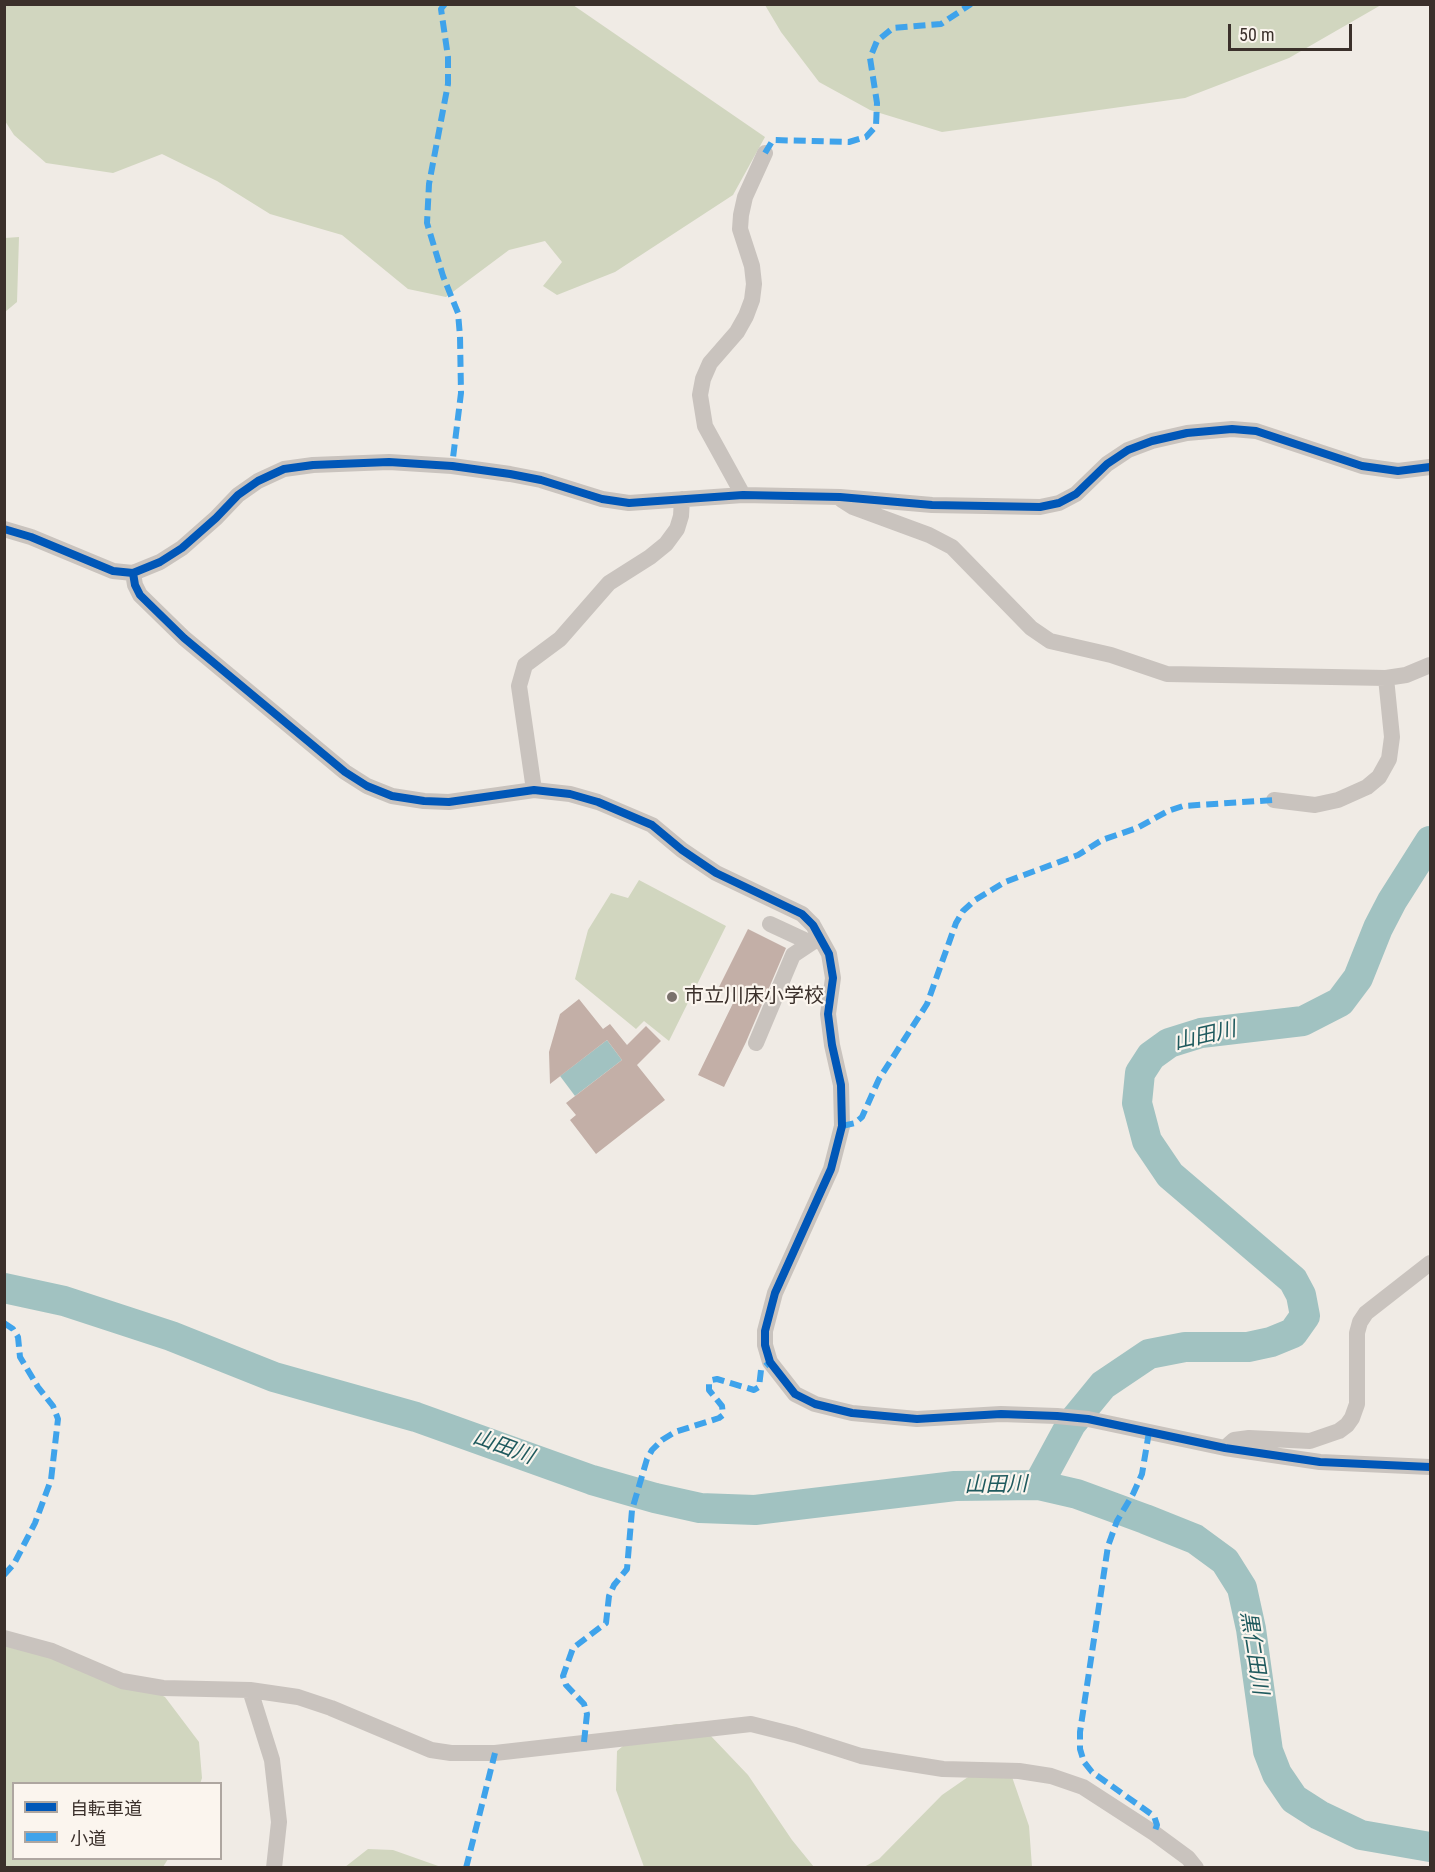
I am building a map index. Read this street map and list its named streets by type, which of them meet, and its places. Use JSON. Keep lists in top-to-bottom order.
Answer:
{
  "water": ["山田川", "黒仁田川"],
  "places": ["市立川床小学校"],
  "legend": ["自転車道", "小道"],
  "scale_bar": "50 m"
}
